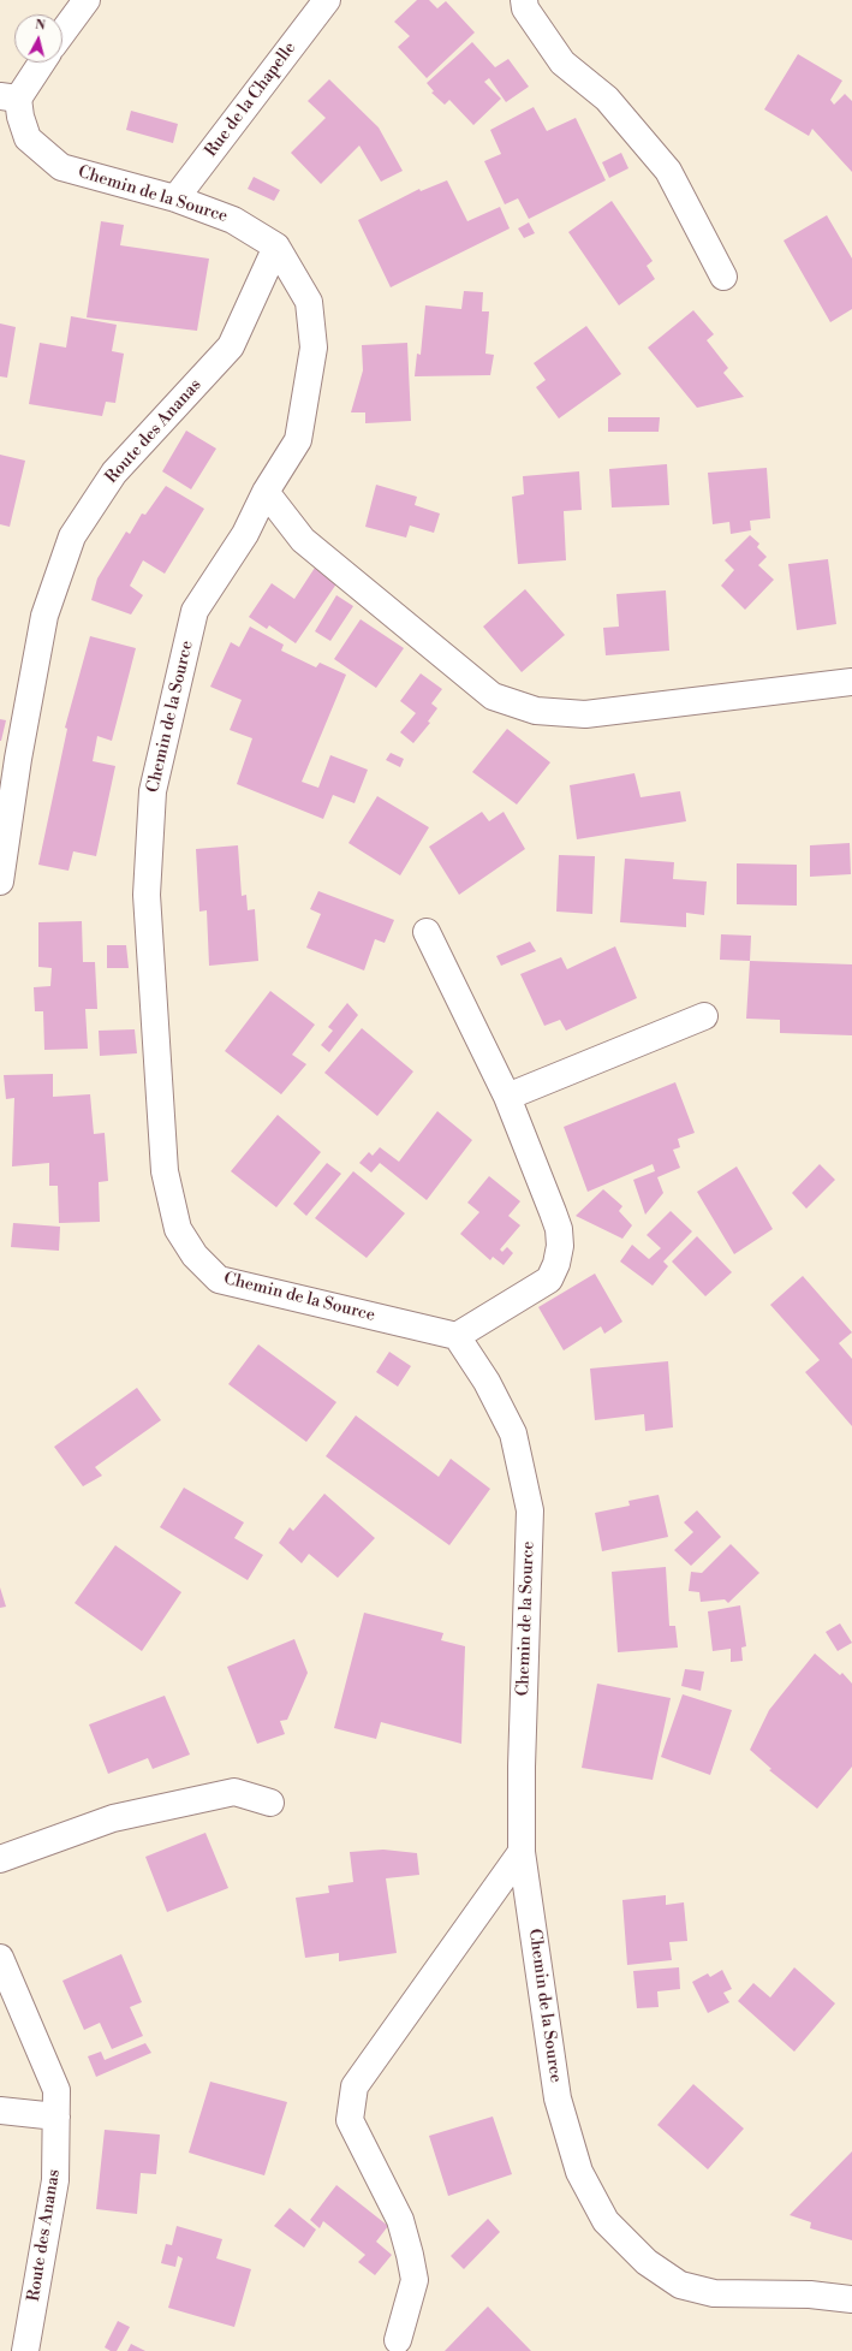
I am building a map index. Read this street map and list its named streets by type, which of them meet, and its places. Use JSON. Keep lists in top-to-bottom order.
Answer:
{
  "streets": {
    "street": ["Rue de la Chapelle", "Chemin de la Source", "Route des Ananas"]
  },
  "crossings": [
    ["Rue de la Chapelle", "Chemin de la Source"],
    ["Chemin de la Source", "Route des Ananas"]
  ],
  "north": "top"
}
